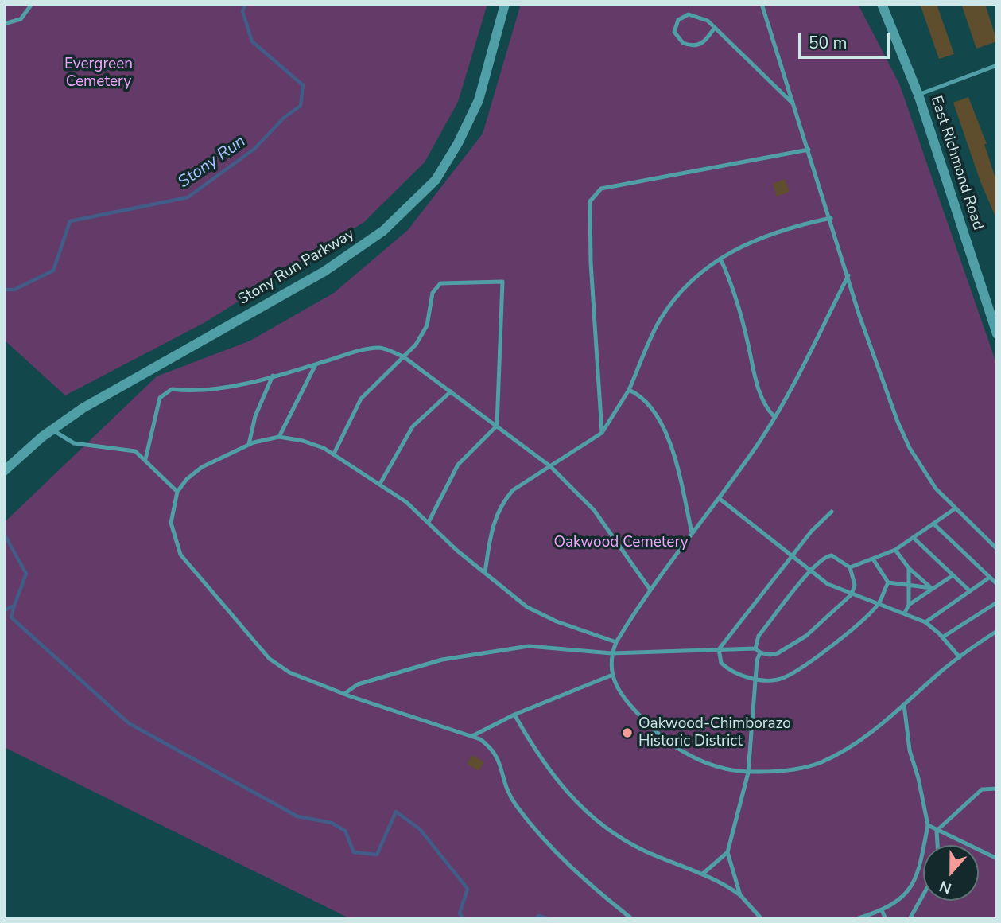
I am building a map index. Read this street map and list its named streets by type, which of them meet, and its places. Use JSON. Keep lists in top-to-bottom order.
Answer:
{
  "streets": {
    "street": ["East Richmond Road", "Stony Run Parkway"]
  },
  "water": ["Stony Run"],
  "parks": ["Evergreen Cemetery", "Oakwood Cemetery"],
  "places": ["Oakwood-Chimborazo Historic District"],
  "scale_bar": "50 m",
  "north": "bottom"
}
